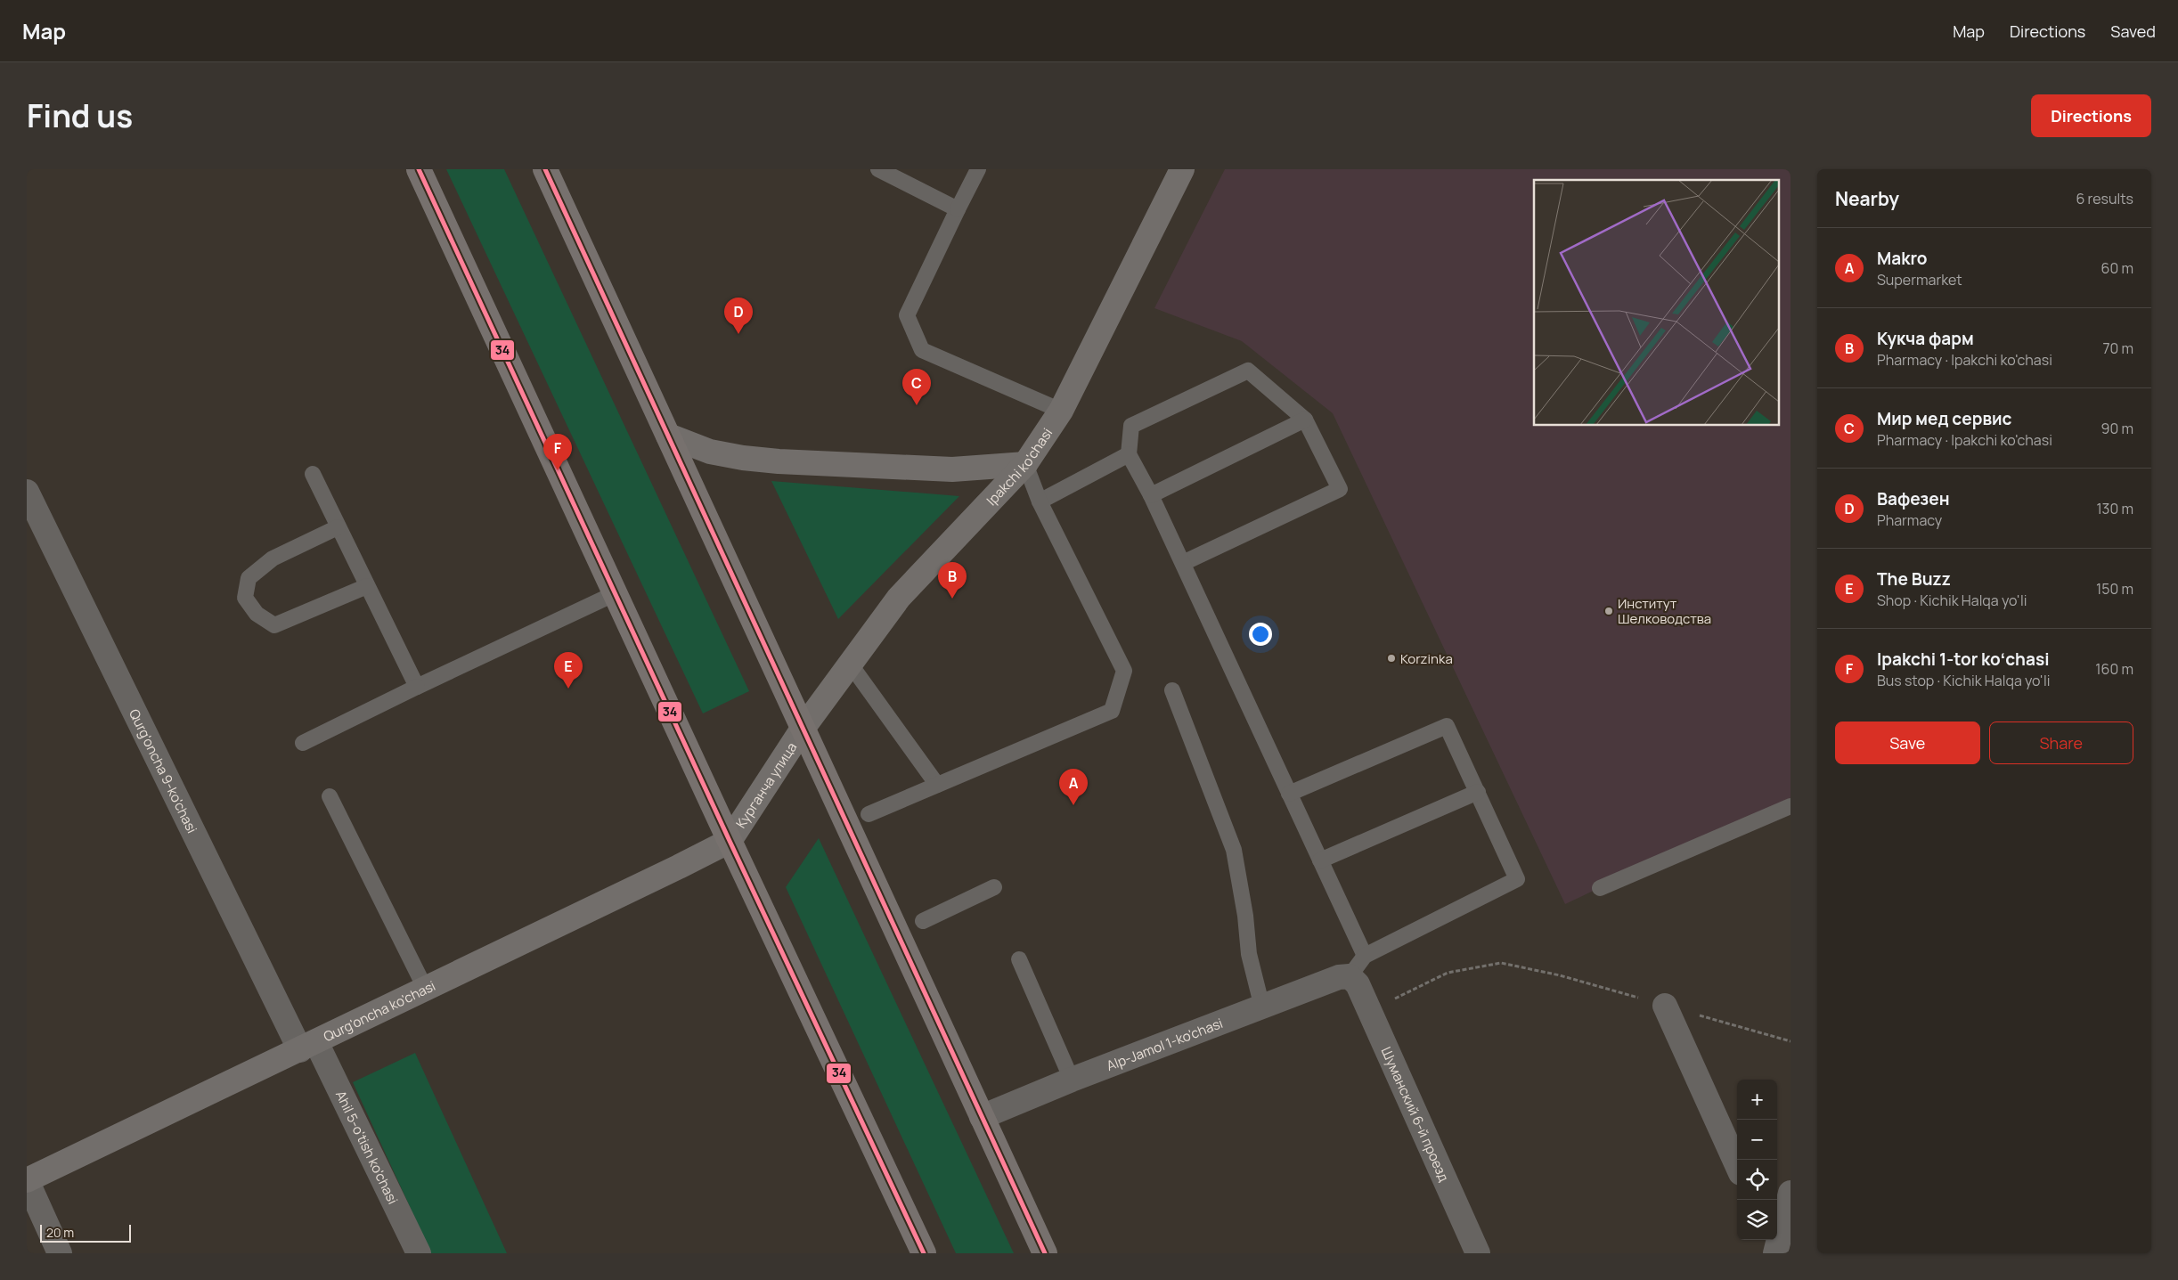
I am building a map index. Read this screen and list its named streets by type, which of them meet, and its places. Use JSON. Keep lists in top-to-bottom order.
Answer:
{
  "streets": {
    "main road": ["Ipakchi ko'chasi", "Курганча улица", "Qurg'oncha ko'chasi"],
    "street": [
      "Qurg'oncha 9-ko'chasi",
      "Alp-Jamol 1-ko'chasi",
      "Шуманский 6-й проезд",
      "Ahil 5-o'tish ko'chasi"
    ]
  },
  "crossings": [
    ["Ipakchi ko'chasi", "Курганча улица"],
    ["Qurg'oncha 9-ko'chasi", "Qurg'oncha ko'chasi"],
    ["Qurg'oncha 9-ko'chasi", "Ahil 5-o'tish ko'chasi"],
    ["Курганча улица", "Qurg'oncha ko'chasi"],
    ["Qurg'oncha ko'chasi", "Ahil 5-o'tish ko'chasi"],
    ["Alp-Jamol 1-ko'chasi", "Шуманский 6-й проезд"]
  ],
  "places": ["Институт Шелководства", "Korzinka"],
  "lines": ["transit line 34"],
  "scale_bar": "20 m",
  "page": {
    "header": "Map",
    "nav": ["Map", "Directions", "Saved"],
    "title": "Find us",
    "buttons": [
      "Directions",
      ["Save", "Share"]
    ],
    "heading": ["Nearby", "6 results"],
    "list": [
      {
        "mark": "A",
        "name": "Makro",
        "note": "Supermarket",
        "value": "60 m"
      },
      {
        "mark": "B",
        "name": "Кукча фарм",
        "note": "Pharmacy · Ipakchi ko'chasi",
        "value": "70 m"
      },
      {
        "mark": "C",
        "name": "Мир мед сервис",
        "note": "Pharmacy · Ipakchi ko'chasi",
        "value": "90 m"
      },
      {
        "mark": "D",
        "name": "Вафезен",
        "note": "Pharmacy",
        "value": "130 m"
      },
      {
        "mark": "E",
        "name": "The Buzz",
        "note": "Shop · Kichik Halqa yo'li",
        "value": "150 m"
      },
      {
        "mark": "F",
        "name": "Ipakchi 1-tor koʻchasi",
        "note": "Bus stop · Kichik Halqa yo'li",
        "value": "160 m"
      }
    ],
    "pins": [
      "D",
      "C",
      "F",
      "B",
      "E",
      "A"
    ],
    "map_buttons": ["+", "−"],
    "scale": "20 m"
  }
}
